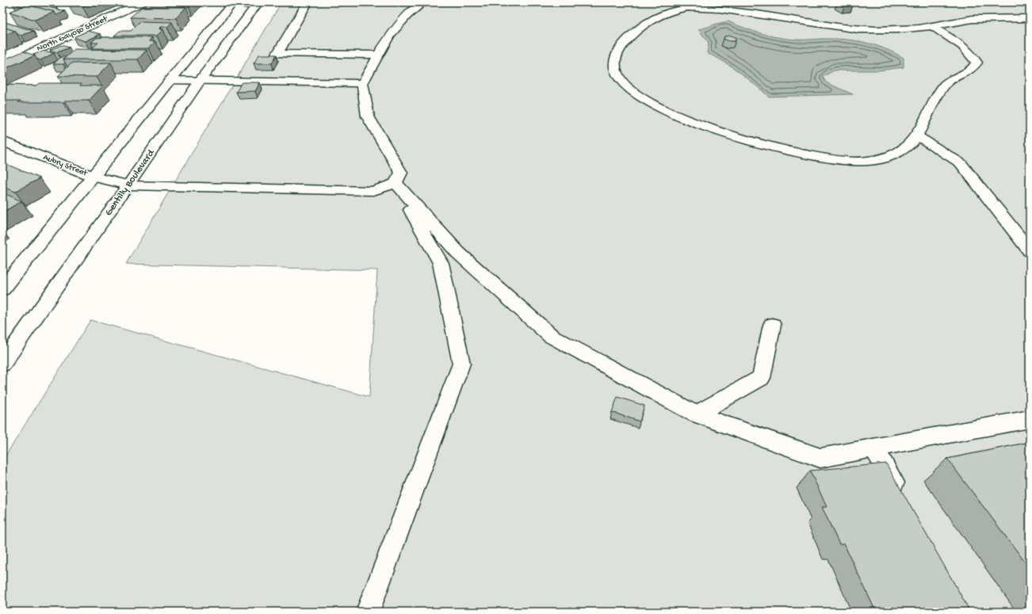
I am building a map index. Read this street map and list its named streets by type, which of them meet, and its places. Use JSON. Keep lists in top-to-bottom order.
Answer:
{
  "streets": {
    "main road": ["North Gayoso Street", "Aubry Street", "Gentilly Boulevard"]
  },
  "crossings": [
    ["Aubry Street", "Gentilly Boulevard"]
  ]
}
